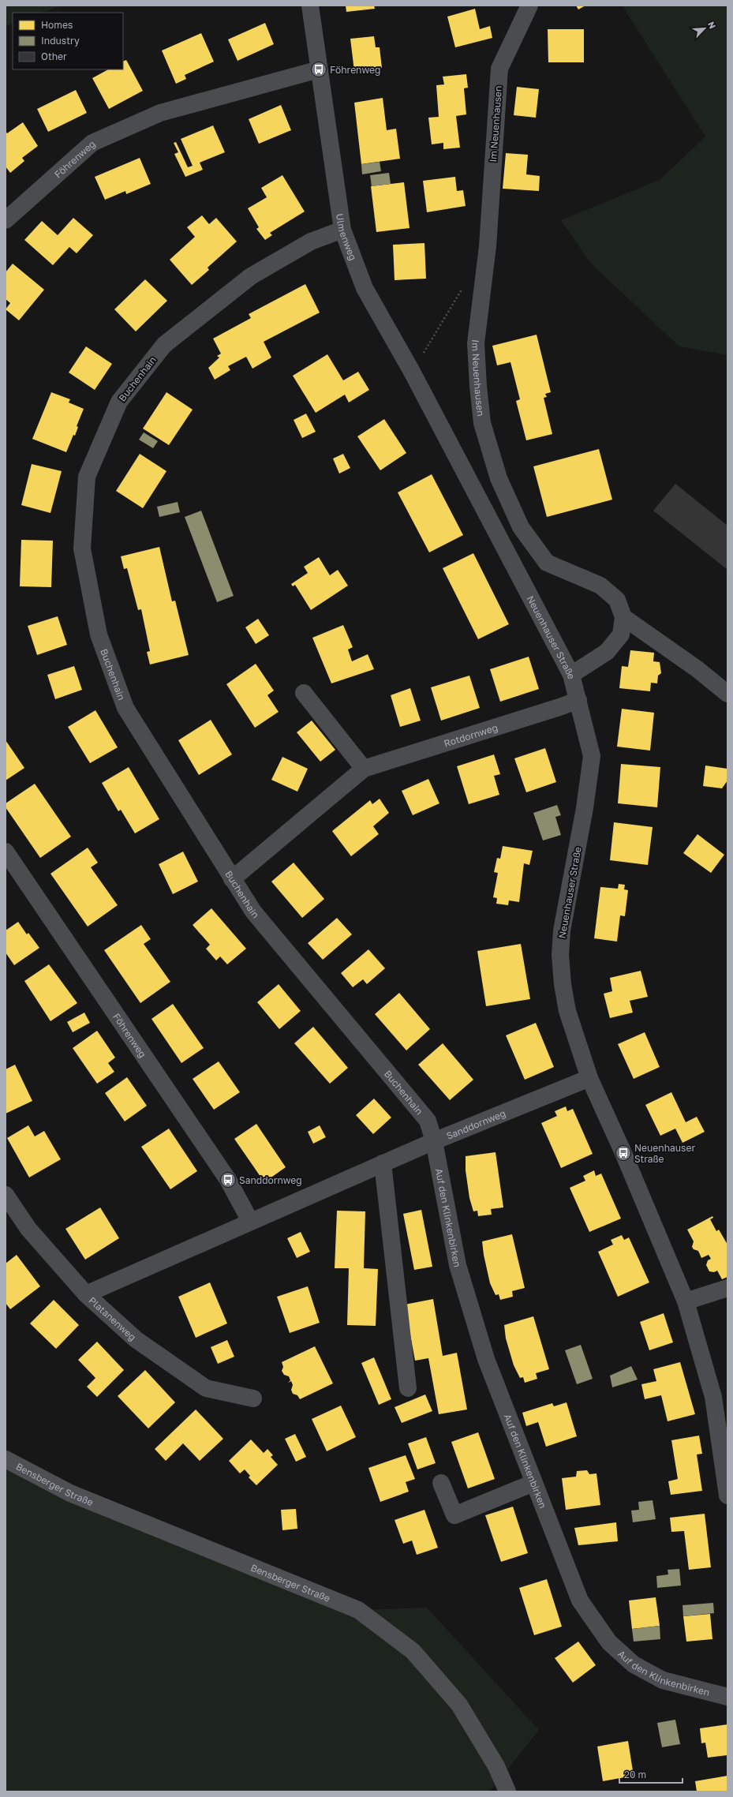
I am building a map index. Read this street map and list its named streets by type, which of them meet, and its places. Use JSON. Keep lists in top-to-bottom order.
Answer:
{
  "streets": {
    "main road": ["Bensberger Straße"],
    "street": [
      "Im Neuenhausen",
      "Föhrenweg",
      "Ulmenweg",
      "Buchenhain",
      "Neuenhauser Straße",
      "Rotdornweg",
      "Sanddornweg",
      "Auf den Klinkenbirken",
      "Platanenweg"
    ]
  },
  "crossings": [
    ["Im Neuenhausen", "Neuenhauser Straße"],
    ["Föhrenweg", "Ulmenweg"],
    ["Föhrenweg", "Sanddornweg"],
    ["Ulmenweg", "Buchenhain"],
    ["Ulmenweg", "Neuenhauser Straße"],
    ["Buchenhain", "Rotdornweg"],
    ["Buchenhain", "Sanddornweg"],
    ["Buchenhain", "Auf den Klinkenbirken"],
    ["Neuenhauser Straße", "Rotdornweg"],
    ["Neuenhauser Straße", "Sanddornweg"],
    ["Sanddornweg", "Auf den Klinkenbirken"],
    ["Sanddornweg", "Platanenweg"]
  ],
  "places": {
    "bus stop": ["Föhrenweg", "Neuenhauser Straße", "Sanddornweg"]
  },
  "legend": ["Homes", "Industry", "Other"],
  "scale_bar": "20 m",
  "north": "top right"
}
